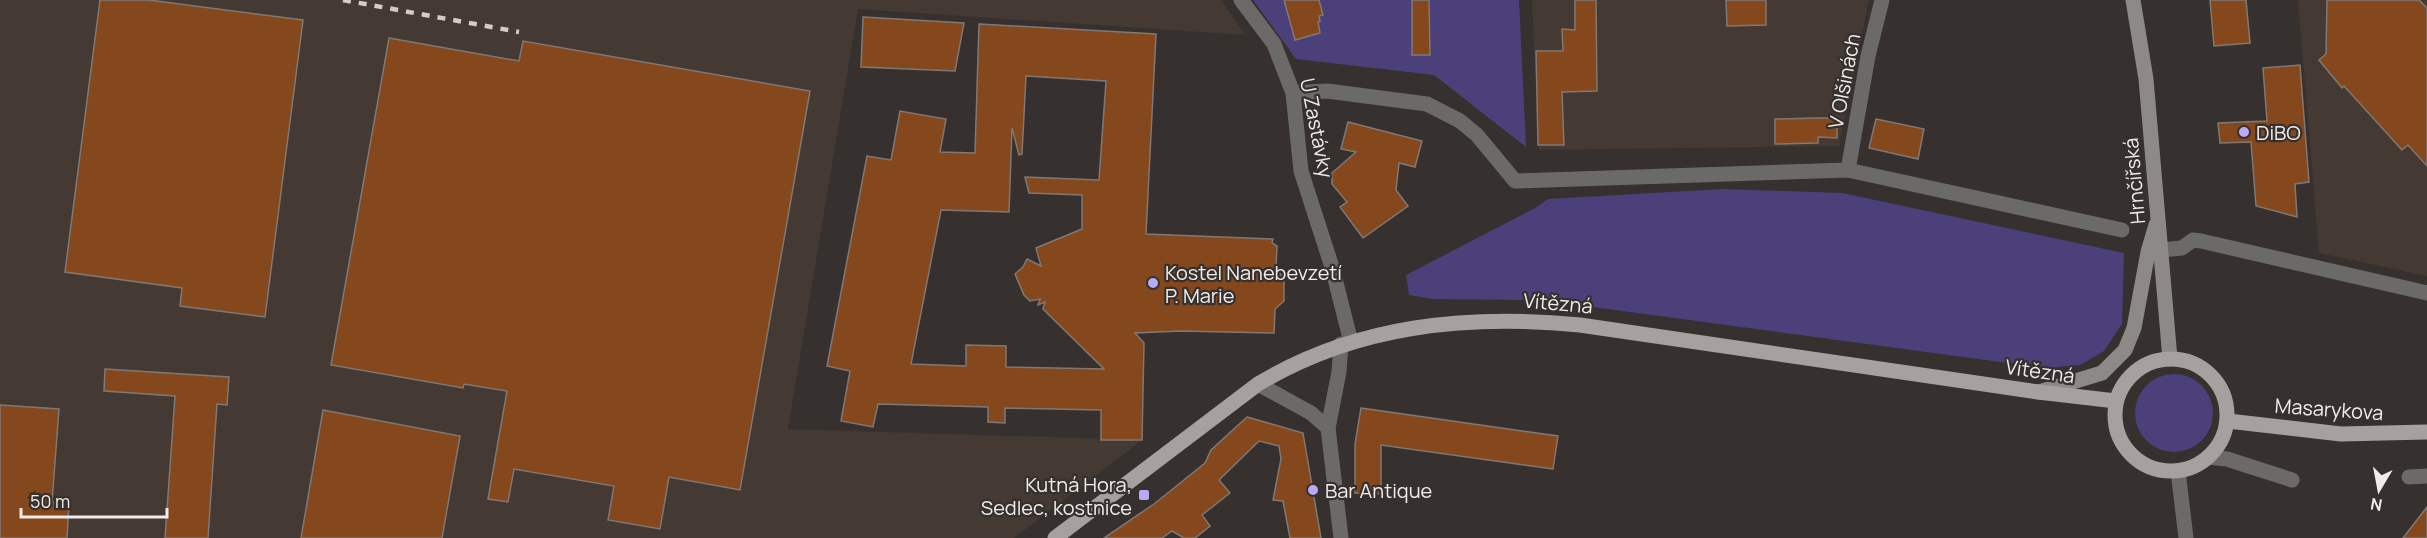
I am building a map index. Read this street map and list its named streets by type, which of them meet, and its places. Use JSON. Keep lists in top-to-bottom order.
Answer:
{
  "streets": {
    "main road": ["Hrnčířská", "Vítězná", "Masarykova"],
    "street": ["V Olšinách", "U Zastávky"]
  },
  "crossings": [
    ["U Zastávky", "Vítězná"],
    ["Hrnčířská", "Vítězná"],
    ["Hrnčířská", "Masarykova"],
    ["Vítězná", "Masarykova"]
  ],
  "places": {
    "other": ["DiBO", "Kostel Nanebevzetí P. Marie", "Bar Antique"],
    "transit": ["Kutná Hora, Sedlec, kostnice"]
  },
  "scale_bar": "50 m",
  "north": "bottom"
}
